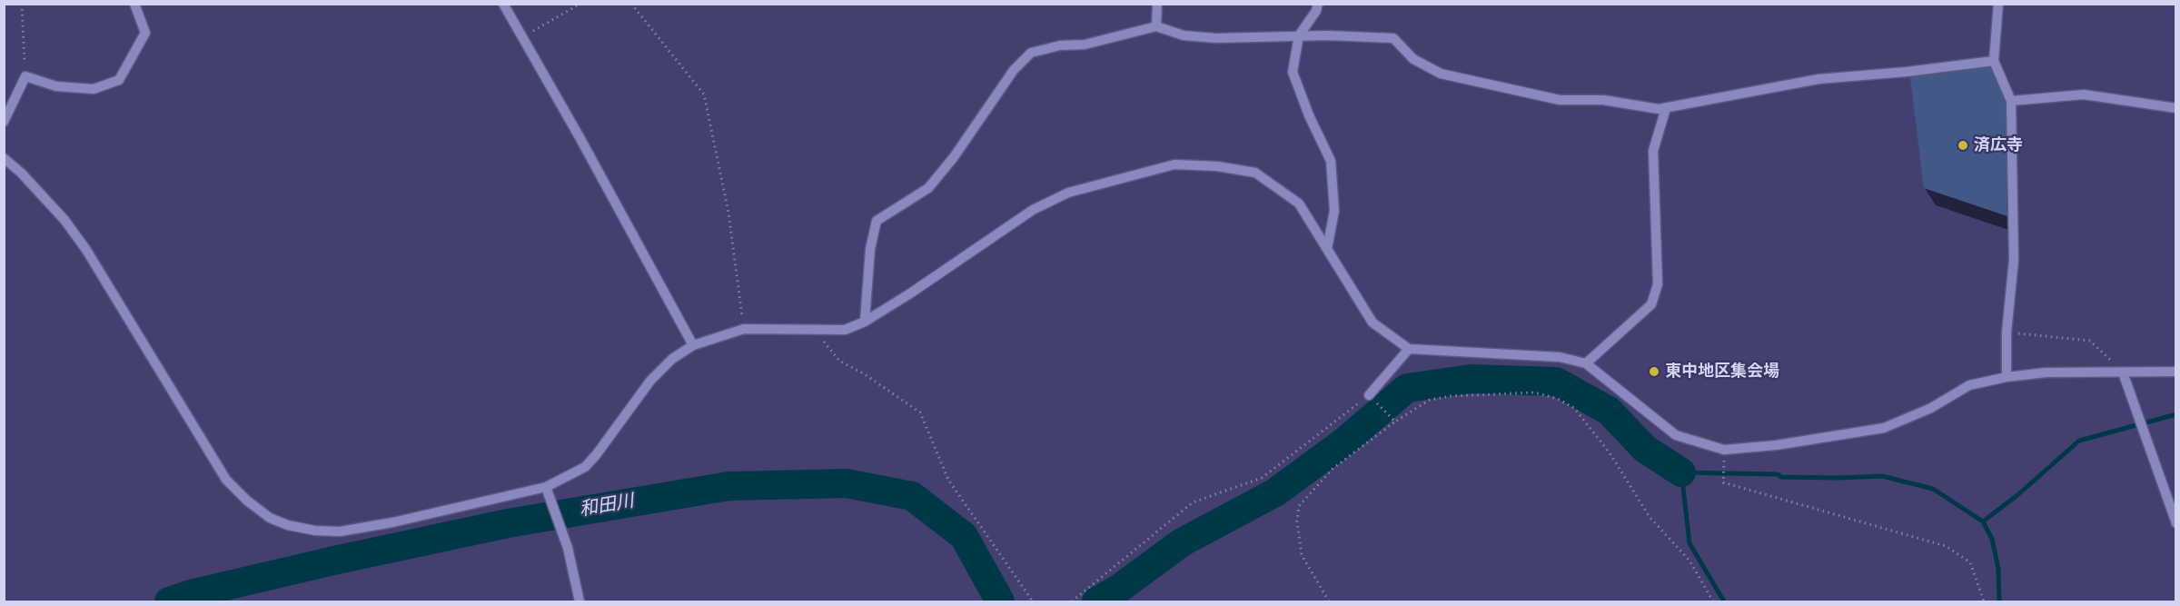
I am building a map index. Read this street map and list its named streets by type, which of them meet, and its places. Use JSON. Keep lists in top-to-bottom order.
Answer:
{
  "water": ["和田川"],
  "places": ["済広寺", "東中地区集会場"]
}
